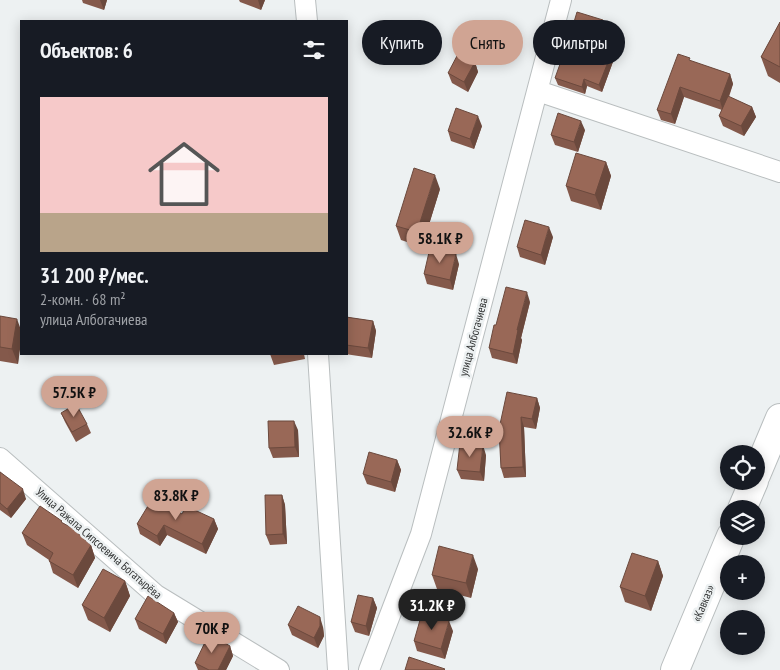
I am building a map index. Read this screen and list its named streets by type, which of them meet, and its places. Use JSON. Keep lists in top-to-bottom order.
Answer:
{
  "streets": {
    "highway": ["«Кавказ»"],
    "street": ["улица Албогачиева", "Улица Ражапа Сипсоевича Богатырёва"]
  },
  "page": {
    "chip": ["Купить", "Снять", "Фильтры"],
    "heading": "Объектов: 6",
    "list": [
      {
        "name": "31 200 ₽/мес.",
        "note": "2-комн. · 68 m² · улица Албогачиева"
      }
    ],
    "price": [
      "58.1K ₽",
      "57.5K ₽",
      "32.6K ₽",
      "83.8K ₽",
      "31.2K ₽",
      "70K ₽"
    ],
    "map_buttons": ["+", "−"]
  }
}
